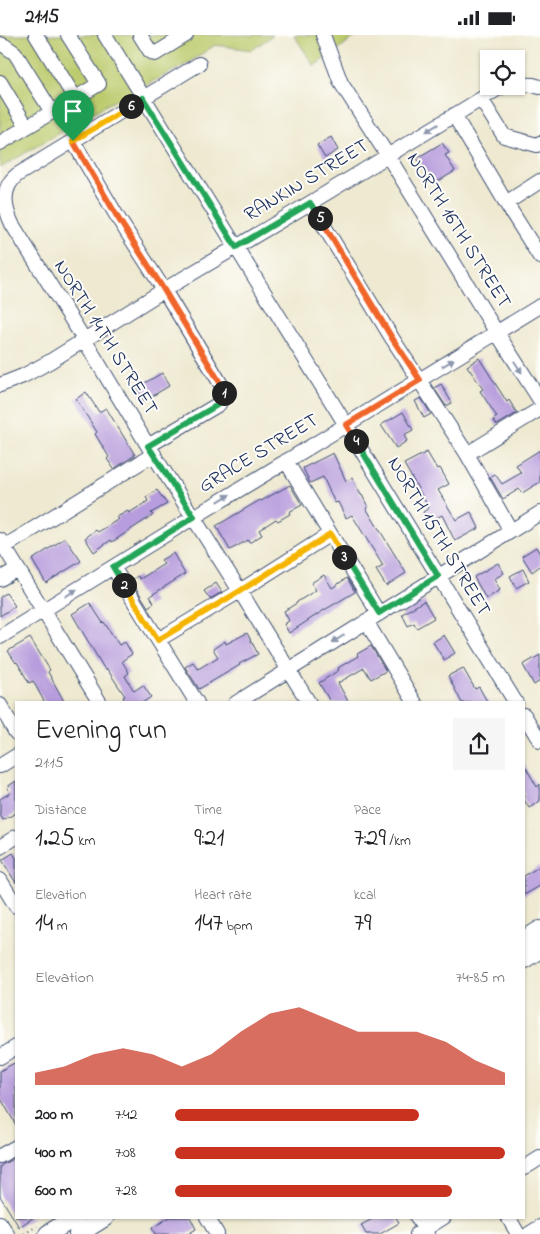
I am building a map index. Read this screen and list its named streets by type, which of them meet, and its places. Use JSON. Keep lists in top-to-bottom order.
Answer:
{
  "streets": {
    "street": [
      "RANKIN STREET",
      "NORTH 16TH STREET",
      "NORTH 14TH STREET",
      "GRACE STREET",
      "NORTH 15TH STREET"
    ]
  },
  "crossings": [
    ["RANKIN STREET", "NORTH 16TH STREET"],
    ["RANKIN STREET", "NORTH 14TH STREET"],
    ["RANKIN STREET", "NORTH 15TH STREET"],
    ["NORTH 16TH STREET", "GRACE STREET"],
    ["NORTH 14TH STREET", "GRACE STREET"],
    ["GRACE STREET", "NORTH 15TH STREET"]
  ],
  "page": {
    "status": "21:15",
    "pins": [
      "6",
      "5",
      "1",
      "4",
      "3",
      "2"
    ],
    "heading": ["Evening run", "21:15"],
    "stats": [
      ["Distance", "1.25 km"],
      ["Time", "9:21"],
      ["Pace", "7:29 /km"],
      ["Elevation", "14 m"],
      ["Heart rate", "147 bpm"],
      ["kcal", "79"]
    ],
    "chart": ["Elevation", "74–85 m"],
    "list": [
      {
        "name": "200 m",
        "note": "7:42"
      },
      {
        "name": "400 m",
        "note": "7:08"
      },
      {
        "name": "600 m",
        "note": "7:28"
      }
    ]
  }
}
